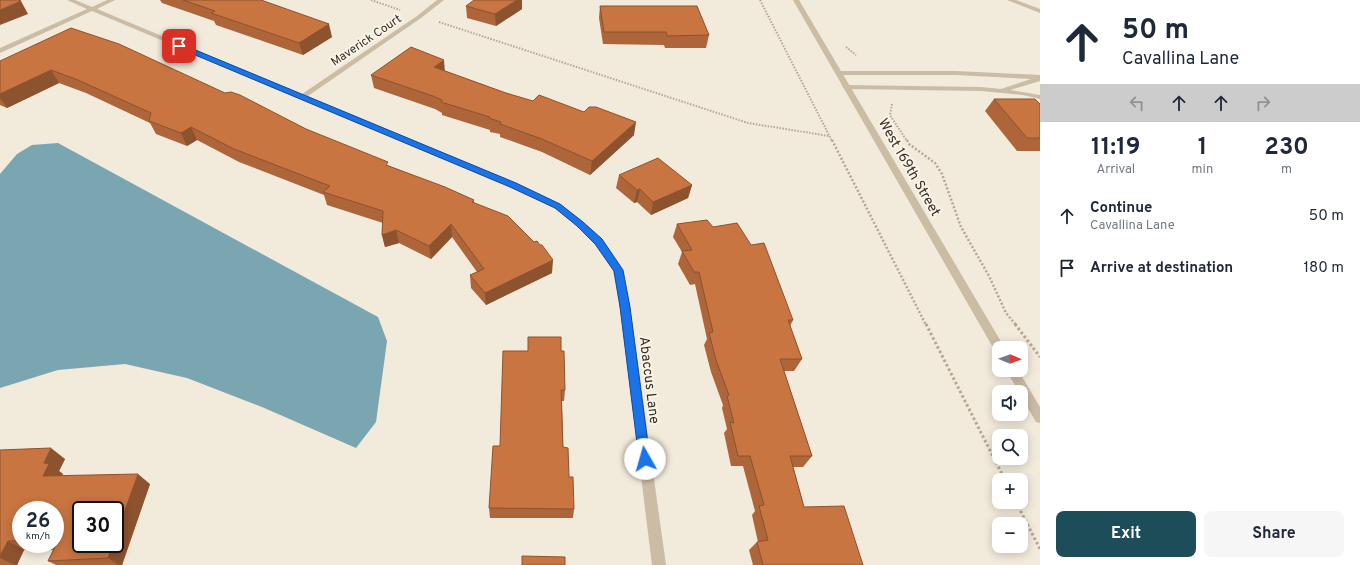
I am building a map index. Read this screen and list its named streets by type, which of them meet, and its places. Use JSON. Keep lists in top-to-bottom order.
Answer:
{
  "streets": {
    "street": ["Maverick Court", "West 169th Street", "Abaccus Lane"]
  },
  "crossings": [
    ["Maverick Court", "Abaccus Lane"]
  ],
  "north": "right",
  "page": {
    "turn": ["50 m", "Cavallina Lane"],
    "eta": [
      "11:19",
      "Arrival",
      "1",
      "min",
      "230",
      "m"
    ],
    "list": [
      {
        "name": "Continue",
        "note": "Cavallina Lane",
        "value": "50 m"
      },
      {
        "name": "Arrive at destination",
        "value": "180 m"
      }
    ],
    "map_buttons": ["+", "−"],
    "speed": "26 km/h",
    "limit": "30",
    "buttons": ["Exit", "Share"]
  }
}
